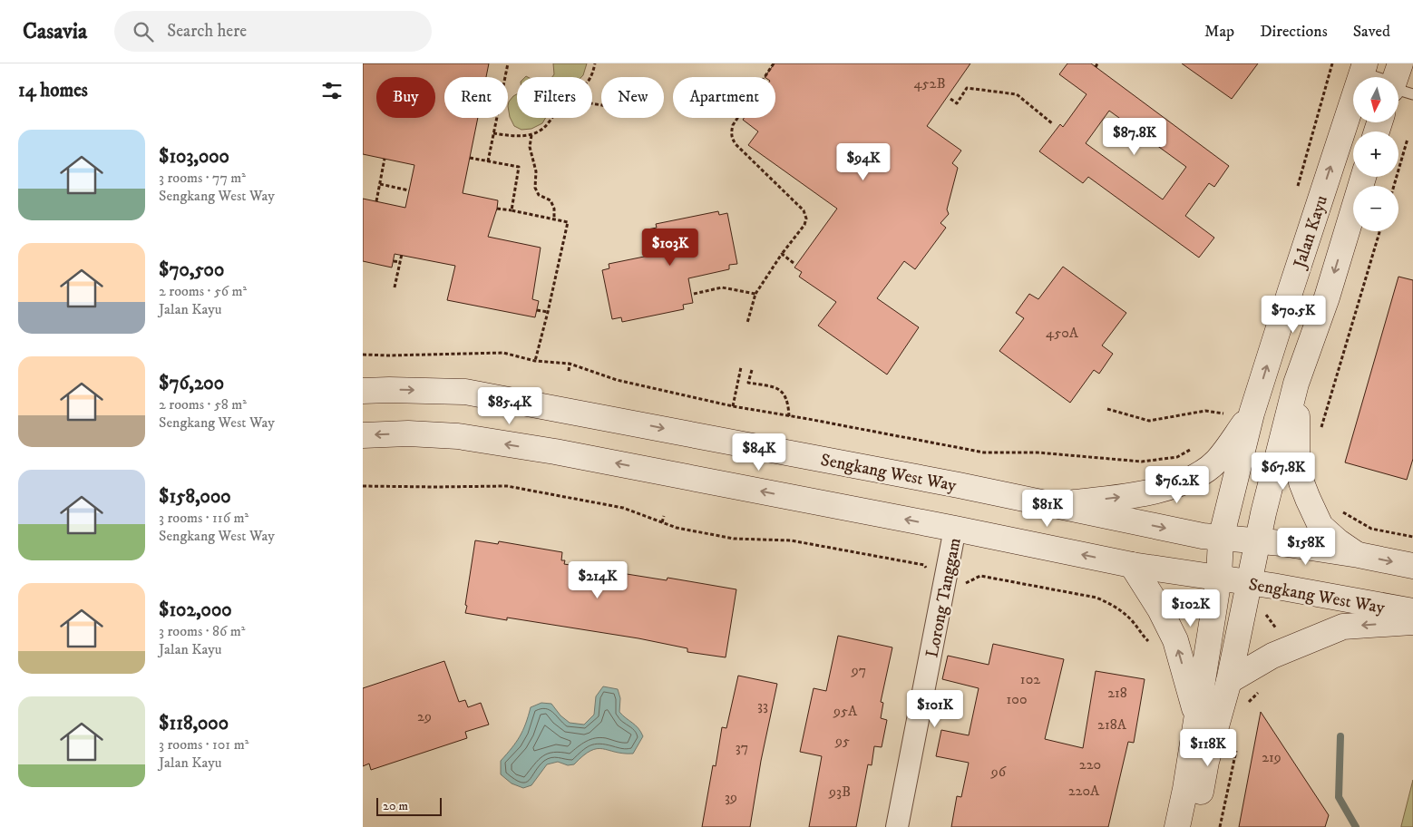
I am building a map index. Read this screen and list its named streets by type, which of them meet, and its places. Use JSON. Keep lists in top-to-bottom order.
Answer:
{
  "streets": {
    "main road": ["Jalan Kayu", "Sengkang West Way"],
    "street": ["Lorong Tanggam"]
  },
  "crossings": [
    ["Jalan Kayu", "Sengkang West Way"],
    ["Sengkang West Way", "Lorong Tanggam"]
  ],
  "house_numbers": [
    "452B",
    "450A",
    "97",
    "102",
    "218",
    "100",
    "33",
    "95A",
    "29",
    "218A",
    "95",
    "37",
    "219",
    "220",
    "96",
    "220A",
    "93B",
    "39"
  ],
  "scale_bar": "20 m",
  "north": "bottom",
  "page": {
    "header": "Casavia",
    "search": "Search here",
    "nav": ["Map", "Directions", "Saved"],
    "heading": "14 homes",
    "map_buttons": ["+", "−"],
    "chip": [
      "Buy",
      "Rent",
      "Filters",
      "New",
      "Apartment"
    ],
    "list": [
      {
        "name": "$103,000",
        "note": "3 rooms · 77 m² · Sengkang West Way"
      },
      {
        "name": "$70,500",
        "note": "2 rooms · 56 m² · Jalan Kayu"
      },
      {
        "name": "$76,200",
        "note": "2 rooms · 58 m² · Sengkang West Way"
      },
      {
        "name": "$158,000",
        "note": "3 rooms · 116 m² · Sengkang West Way"
      },
      {
        "name": "$102,000",
        "note": "3 rooms · 86 m² · Jalan Kayu"
      },
      {
        "name": "$118,000",
        "note": "3 rooms · 101 m² · Jalan Kayu"
      }
    ],
    "price": [
      "$87.8K",
      "$94K",
      "$103K",
      "$70.5K",
      "$85.4K",
      "$84K",
      "$67.8K",
      "$76.2K",
      "$81K",
      "$158K",
      "$214K",
      "$102K",
      "$101K",
      "$118K"
    ],
    "scale": "20 m"
  }
}
